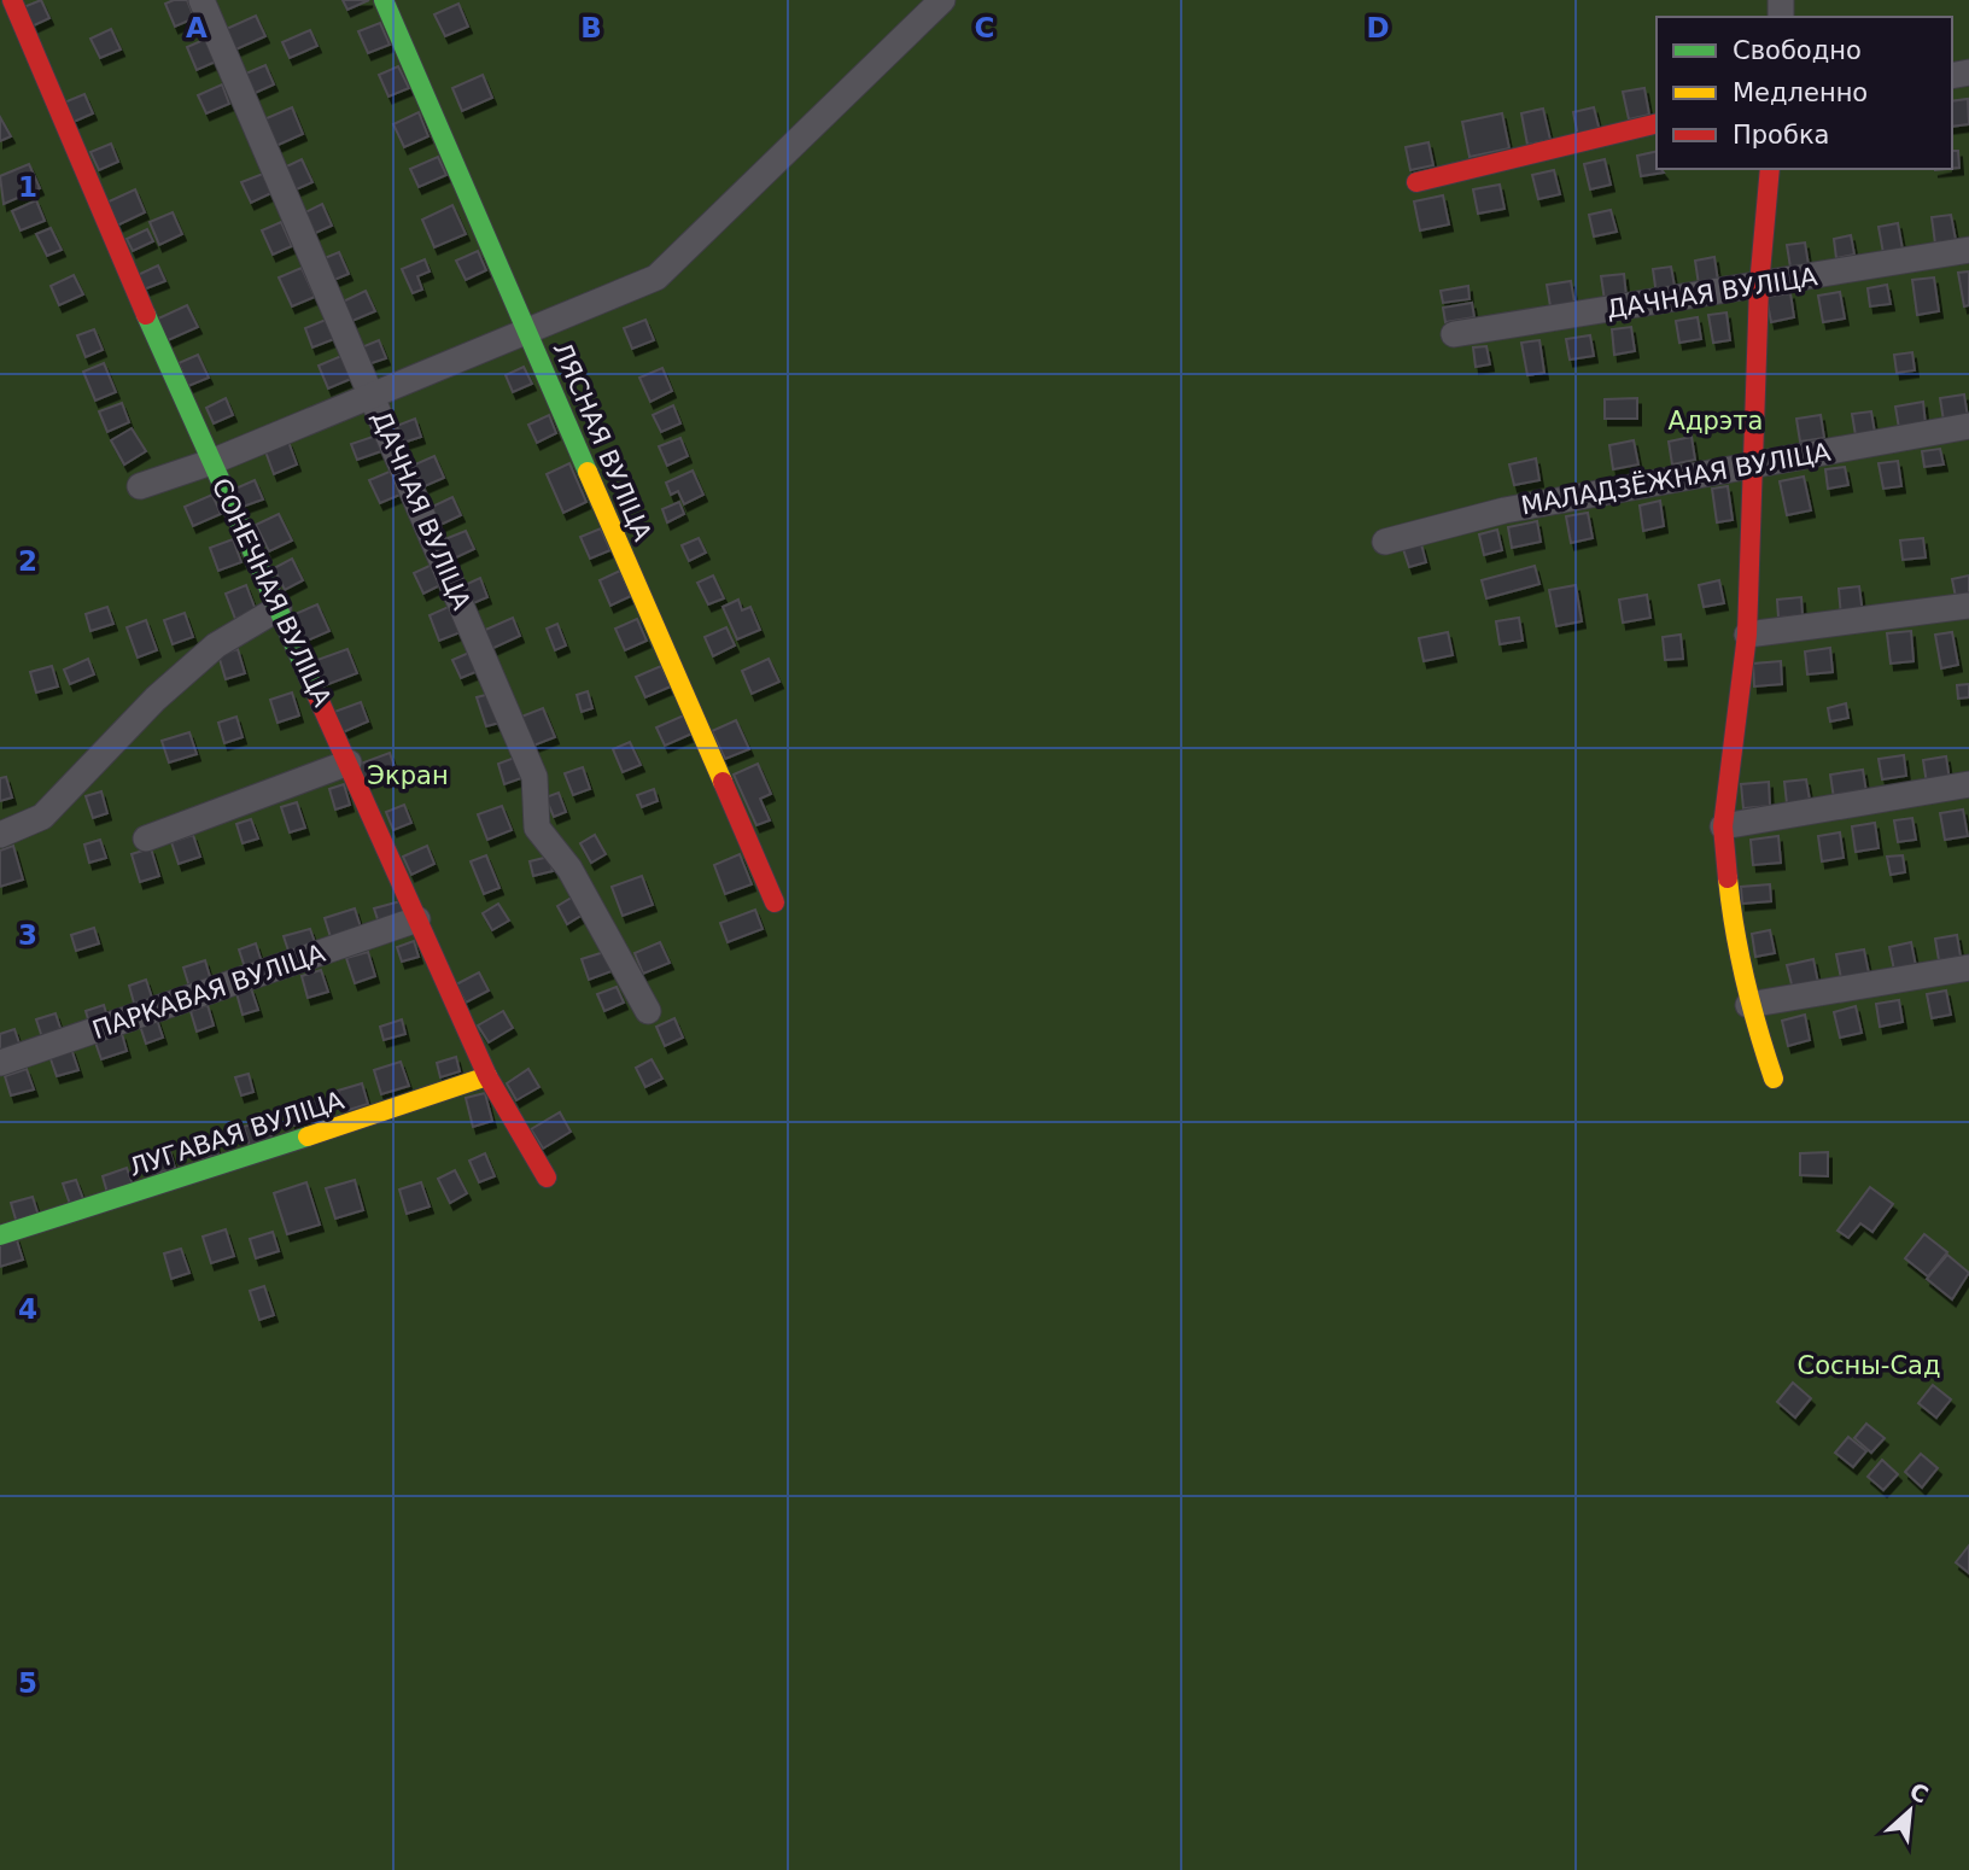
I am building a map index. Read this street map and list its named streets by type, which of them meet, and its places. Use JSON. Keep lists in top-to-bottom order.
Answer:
{
  "streets": {
    "street": [
      "ДАЧНАЯ ВУЛІЦА",
      "ЛЯСНАЯ ВУЛІЦА",
      "МАЛАДЗЁЖНАЯ ВУЛІЦА",
      "СОНЕЧНАЯ ВУЛІЦА",
      "ПАРКАВАЯ ВУЛІЦА",
      "ЛУГАВАЯ ВУЛІЦА"
    ]
  },
  "crossings": [
    ["СОНЕЧНАЯ ВУЛІЦА", "ПАРКАВАЯ ВУЛІЦА"],
    ["СОНЕЧНАЯ ВУЛІЦА", "ЛУГАВАЯ ВУЛІЦА"]
  ],
  "parks": ["Адрэта", "Экран", "Сосны-Сад"],
  "legend": ["Свободно", "Медленно", "Пробка"],
  "north": "top right",
  "grid": {
    "columns": [
      "A",
      "B",
      "C",
      "D"
    ],
    "rows": [
      "1",
      "2",
      "3",
      "4",
      "5"
    ]
  }
}
